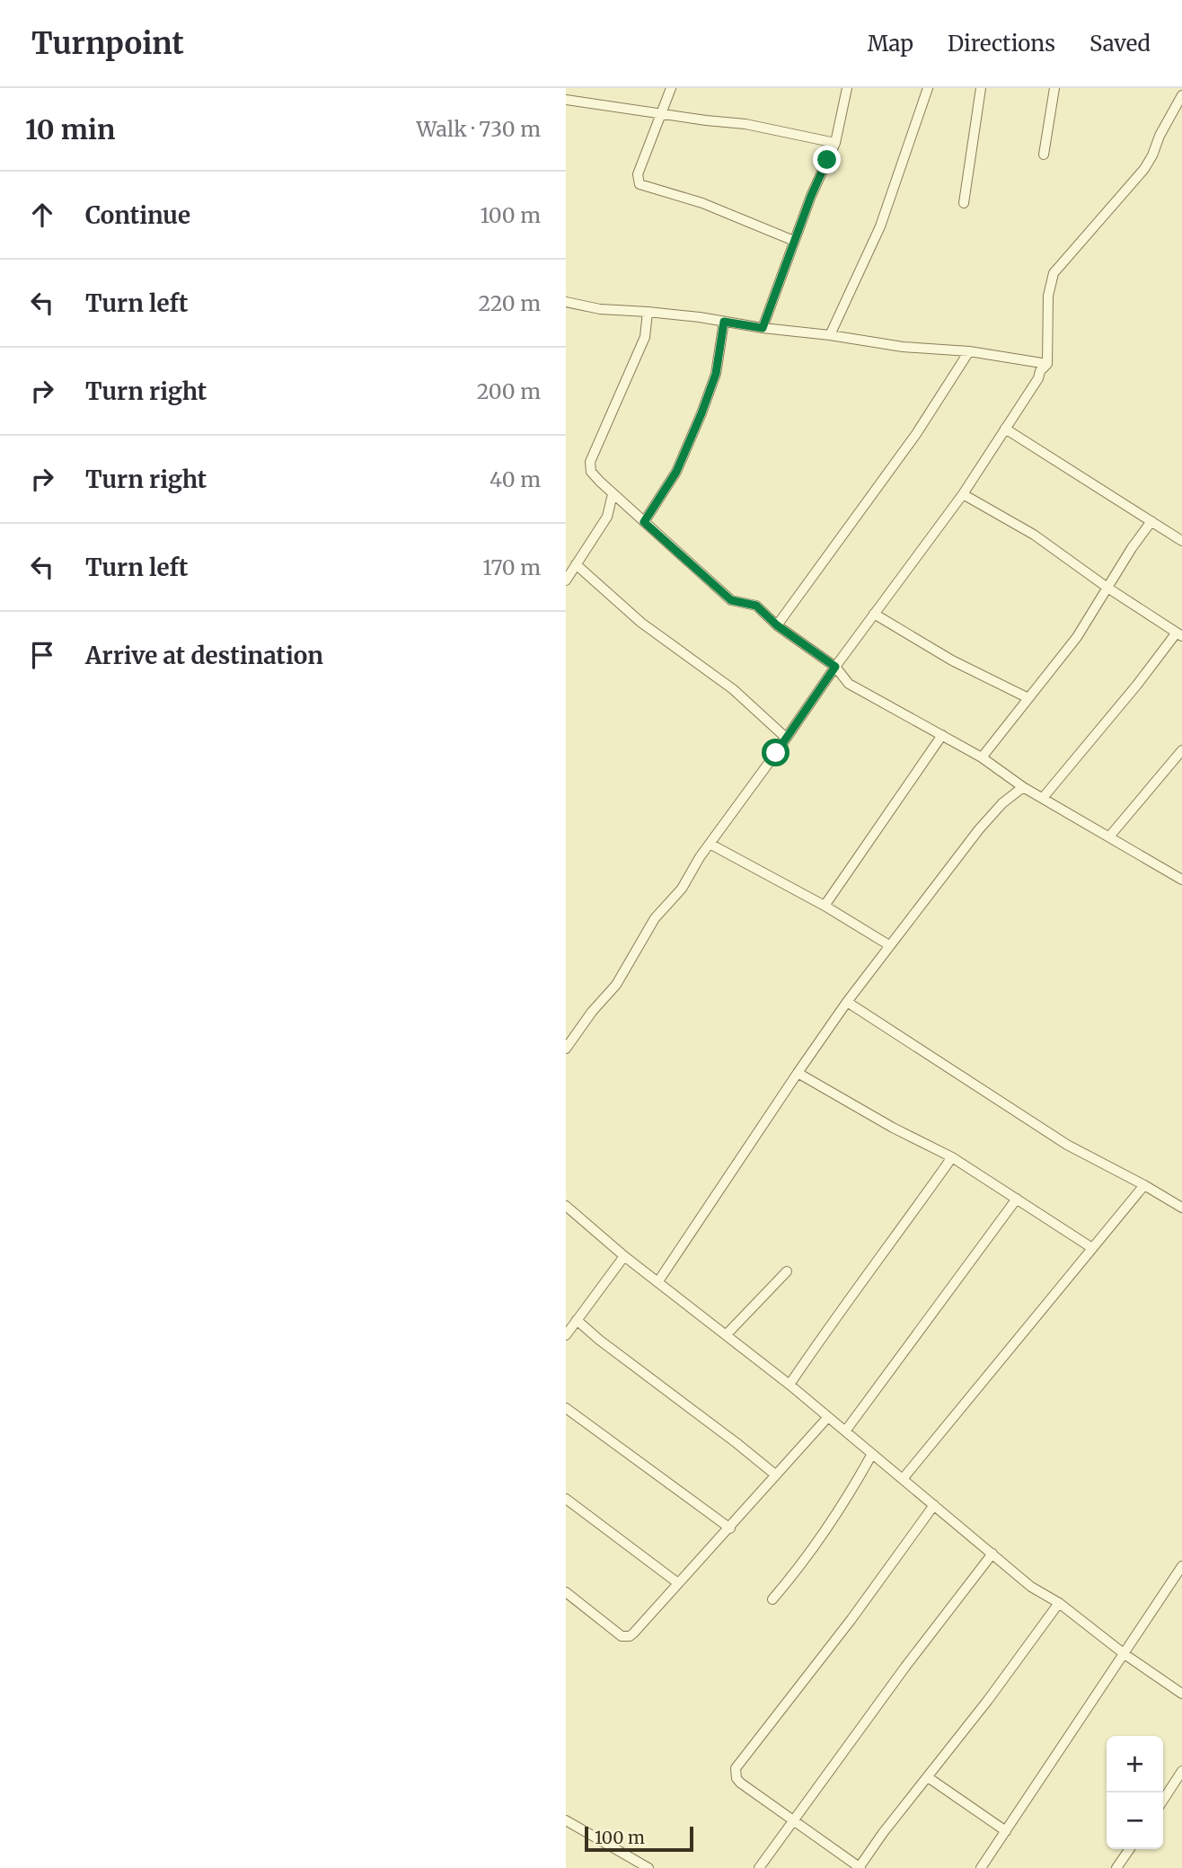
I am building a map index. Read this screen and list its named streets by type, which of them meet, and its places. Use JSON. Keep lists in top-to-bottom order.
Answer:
{
  "scale_bar": "100 m",
  "page": {
    "header": "Turnpoint",
    "nav": ["Map", "Directions", "Saved"],
    "heading": ["10 min", "Walk · 730 m"],
    "list": [
      ["Continue", "100 m"],
      ["Turn left", "220 m"],
      ["Turn right", "200 m"],
      ["Turn right", "40 m"],
      ["Turn left", "170 m"],
      "Arrive at destination"
    ],
    "map_buttons": ["+", "−"],
    "scale": "100 m"
  }
}
